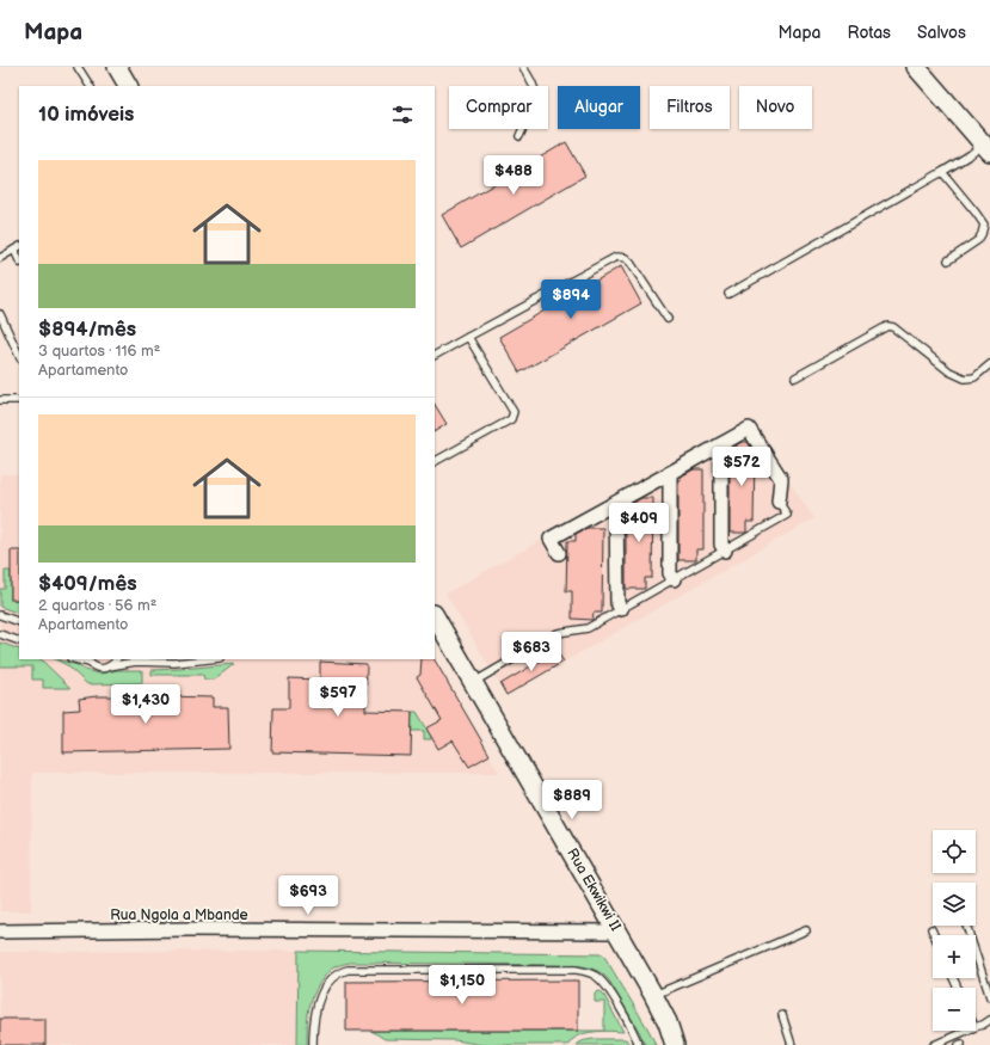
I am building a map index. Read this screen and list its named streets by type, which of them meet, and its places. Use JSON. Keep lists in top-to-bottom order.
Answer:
{
  "streets": {
    "street": ["Rua Ekwikwi II", "Rua Ngola a Mbande"]
  },
  "crossings": [
    ["Rua Ekwikwi II", "Rua Ngola a Mbande"]
  ],
  "page": {
    "header": "Mapa",
    "nav": ["Mapa", "Rotas", "Salvos"],
    "chip": [
      "Comprar",
      "Alugar",
      "Filtros",
      "Novo"
    ],
    "heading": "10 imóveis",
    "list": [
      {
        "name": "$894/mês",
        "note": "3 quartos · 116 m² · Apartamento"
      },
      {
        "name": "$409/mês",
        "note": "2 quartos · 56 m² · Apartamento"
      }
    ],
    "price": [
      "$488",
      "$894",
      "$572",
      "$409",
      "$683",
      "$597",
      "$1,430",
      "$889",
      "$693",
      "$1,150"
    ],
    "map_buttons": ["+", "−"]
  }
}
